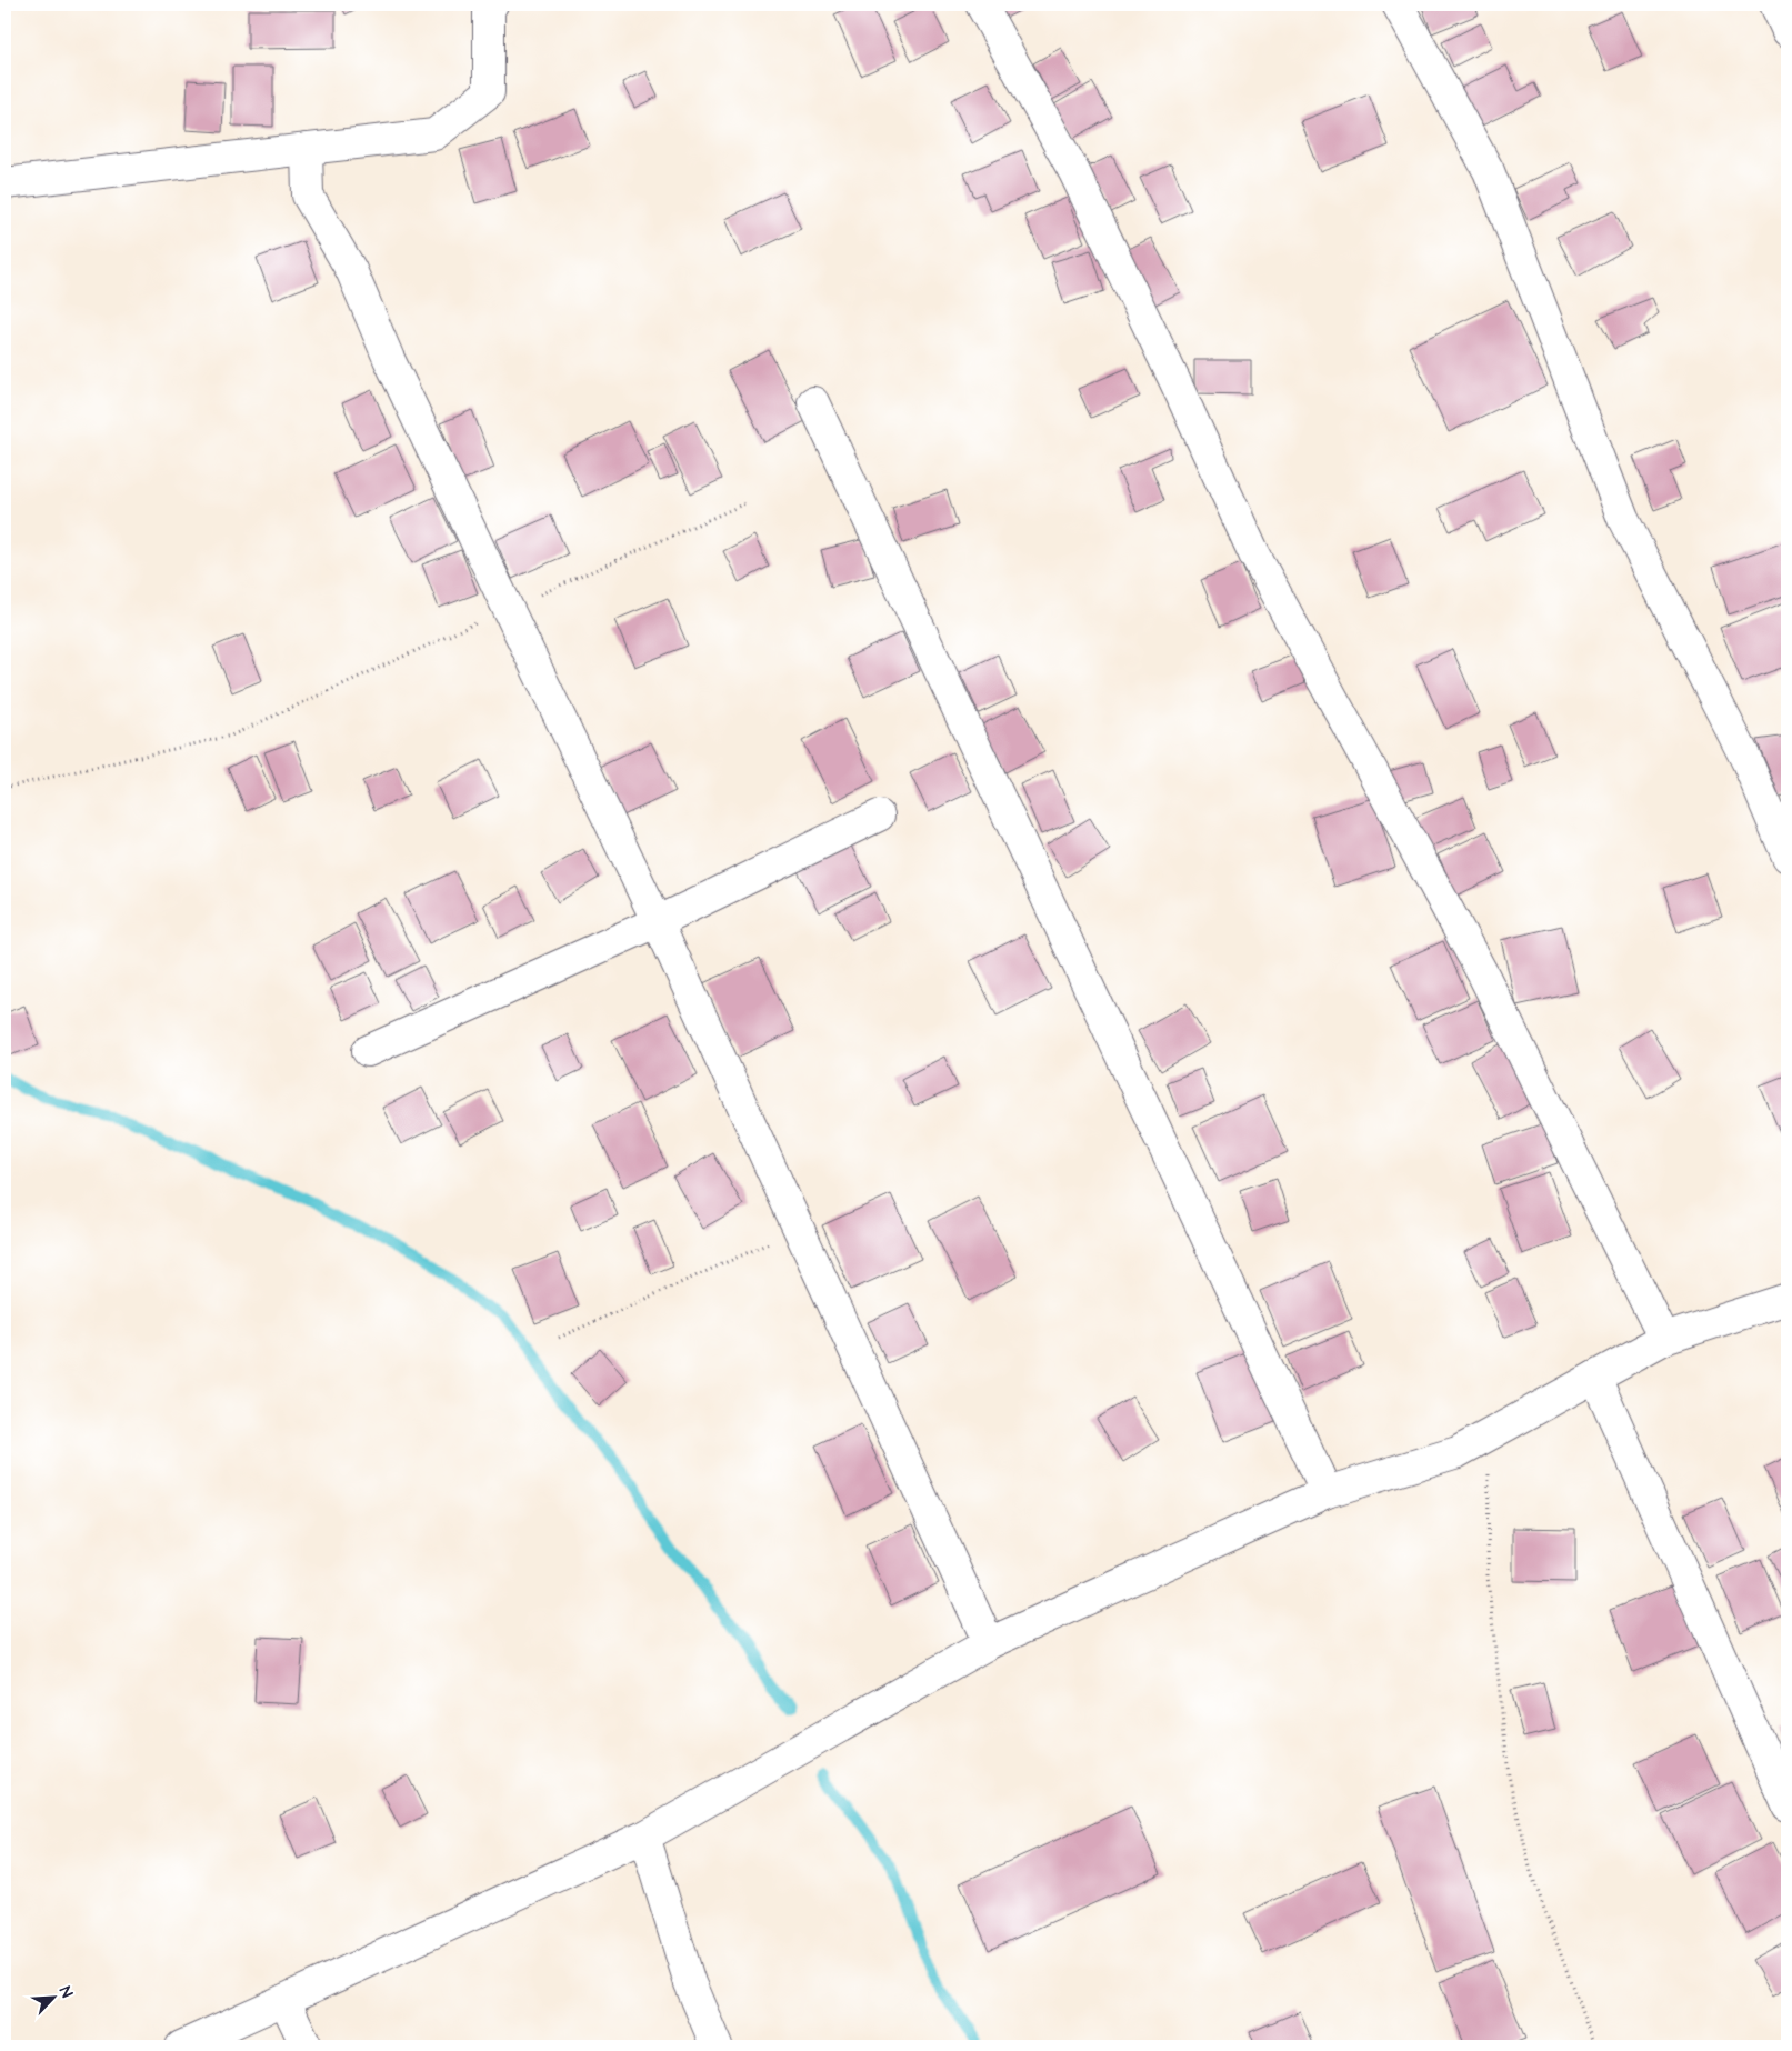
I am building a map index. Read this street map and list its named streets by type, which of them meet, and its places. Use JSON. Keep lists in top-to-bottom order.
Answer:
{
  "north": "top right"
}
